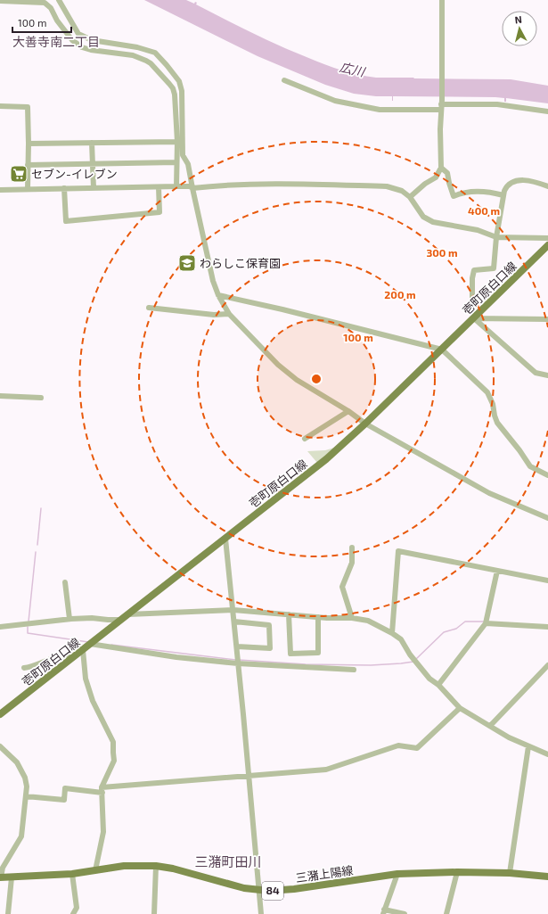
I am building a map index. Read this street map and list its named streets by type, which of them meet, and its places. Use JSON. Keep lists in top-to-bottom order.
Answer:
{
  "streets": {
    "main road": ["壱町原白口線", "三潴上陽線", "84"]
  },
  "districts": ["大善寺南二丁目", "三潴町田川"],
  "water": ["広川"],
  "places": {
    "supermarket": ["セブン-イレブン"],
    "school or university": ["わらしこ保育園"]
  },
  "scale_bar": "100 m",
  "north": "top",
  "rings": [
    "400 m",
    "300 m",
    "200 m",
    "100 m"
  ]
}
